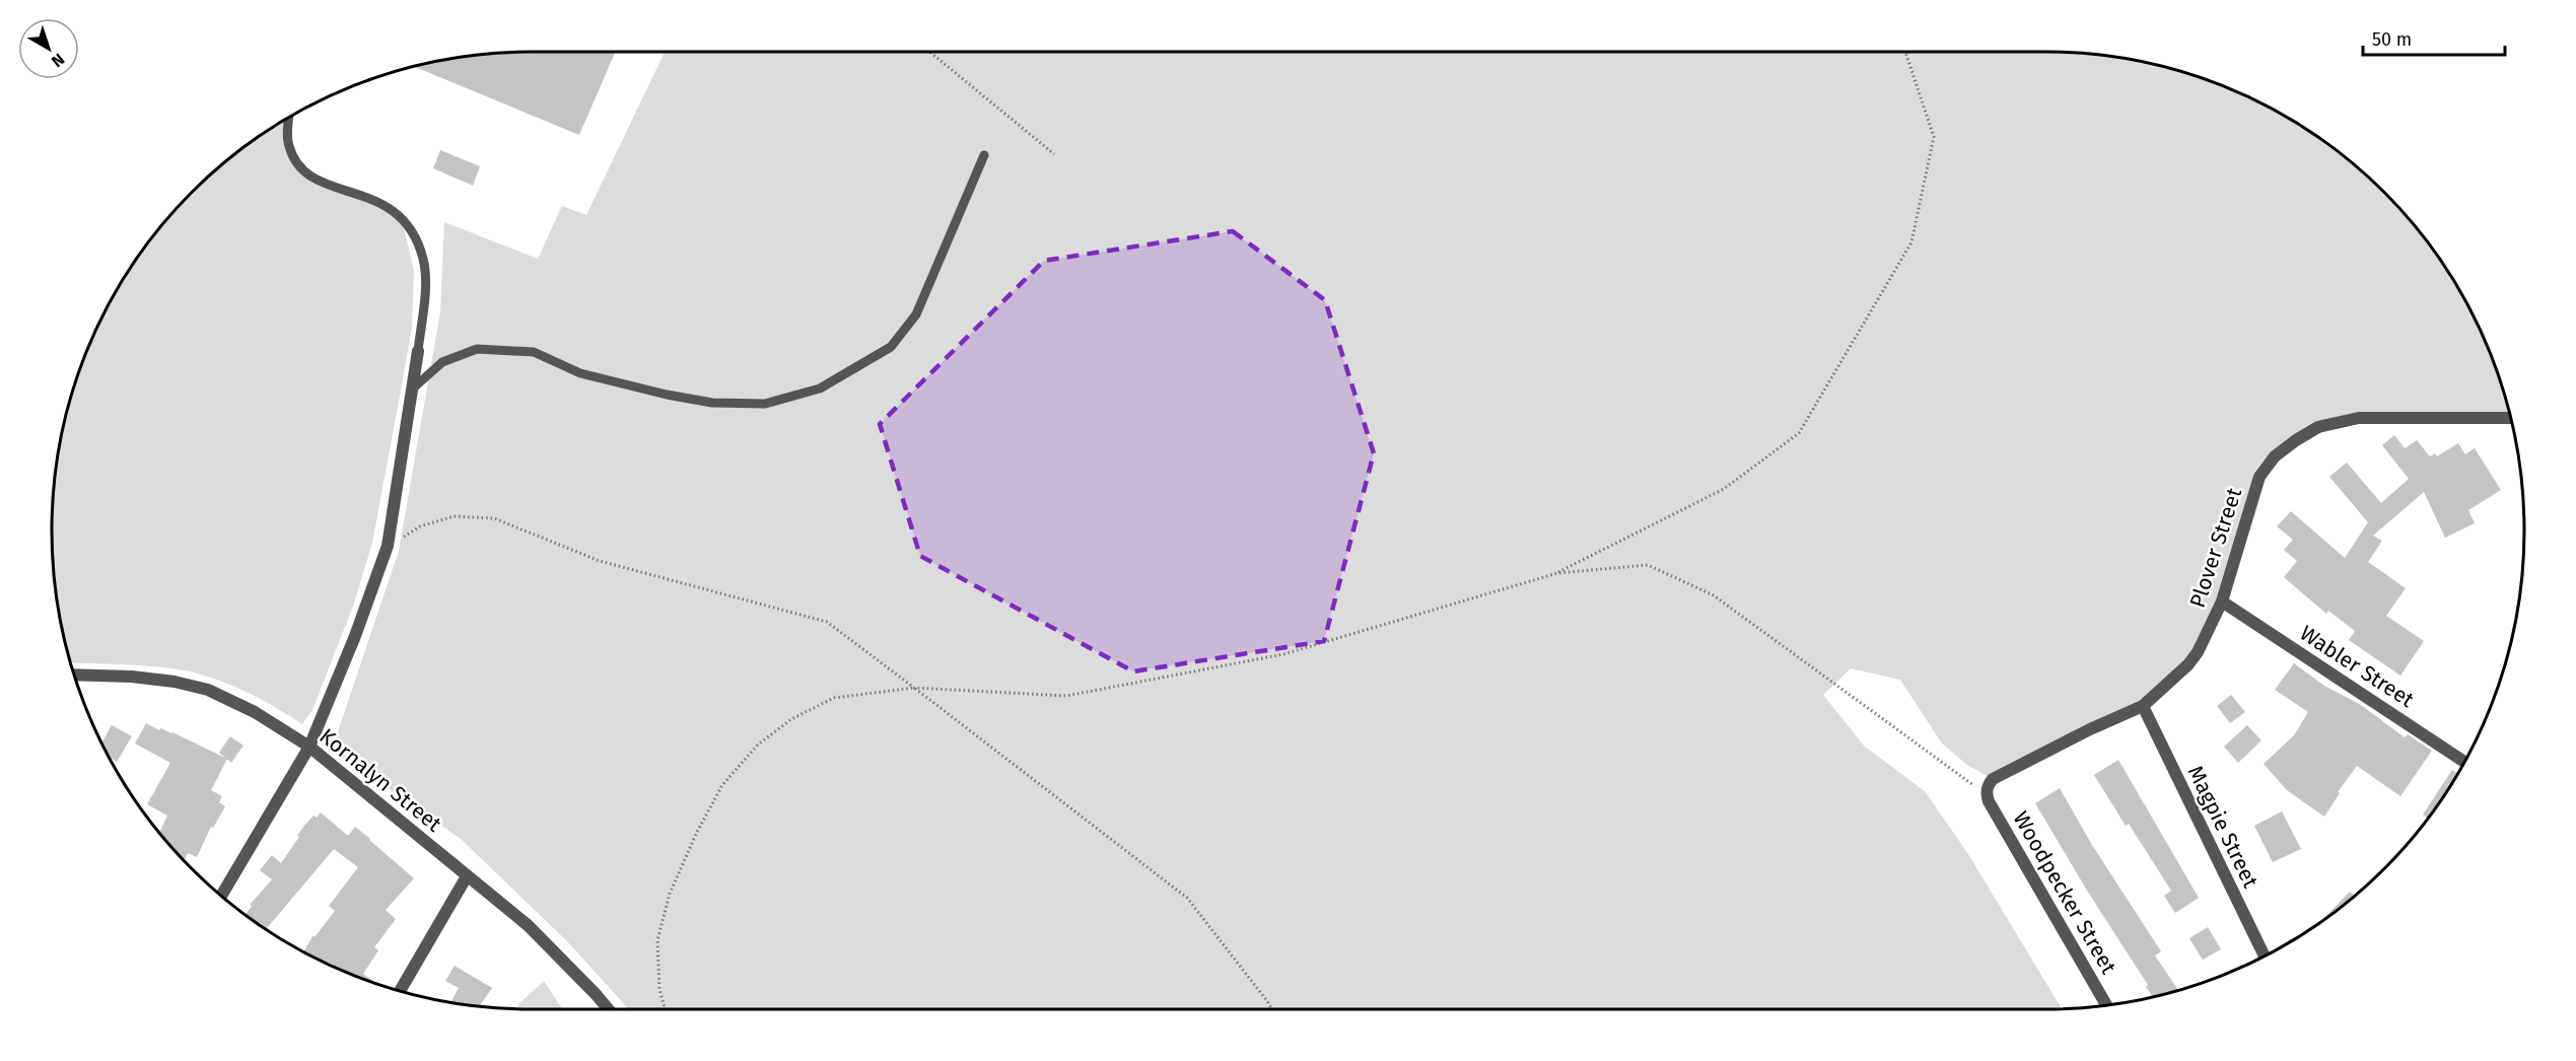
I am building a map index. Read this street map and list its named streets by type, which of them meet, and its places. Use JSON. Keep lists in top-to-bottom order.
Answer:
{
  "streets": {
    "street": [
      "Plover Street",
      "Wabler Street",
      "Kornalyn Street",
      "Magpie Street",
      "Woodpecker Street"
    ]
  },
  "crossings": [
    ["Plover Street", "Wabler Street"],
    ["Plover Street", "Magpie Street"],
    ["Plover Street", "Woodpecker Street"]
  ],
  "scale_bar": "50 m",
  "north": "bottom right"
}
